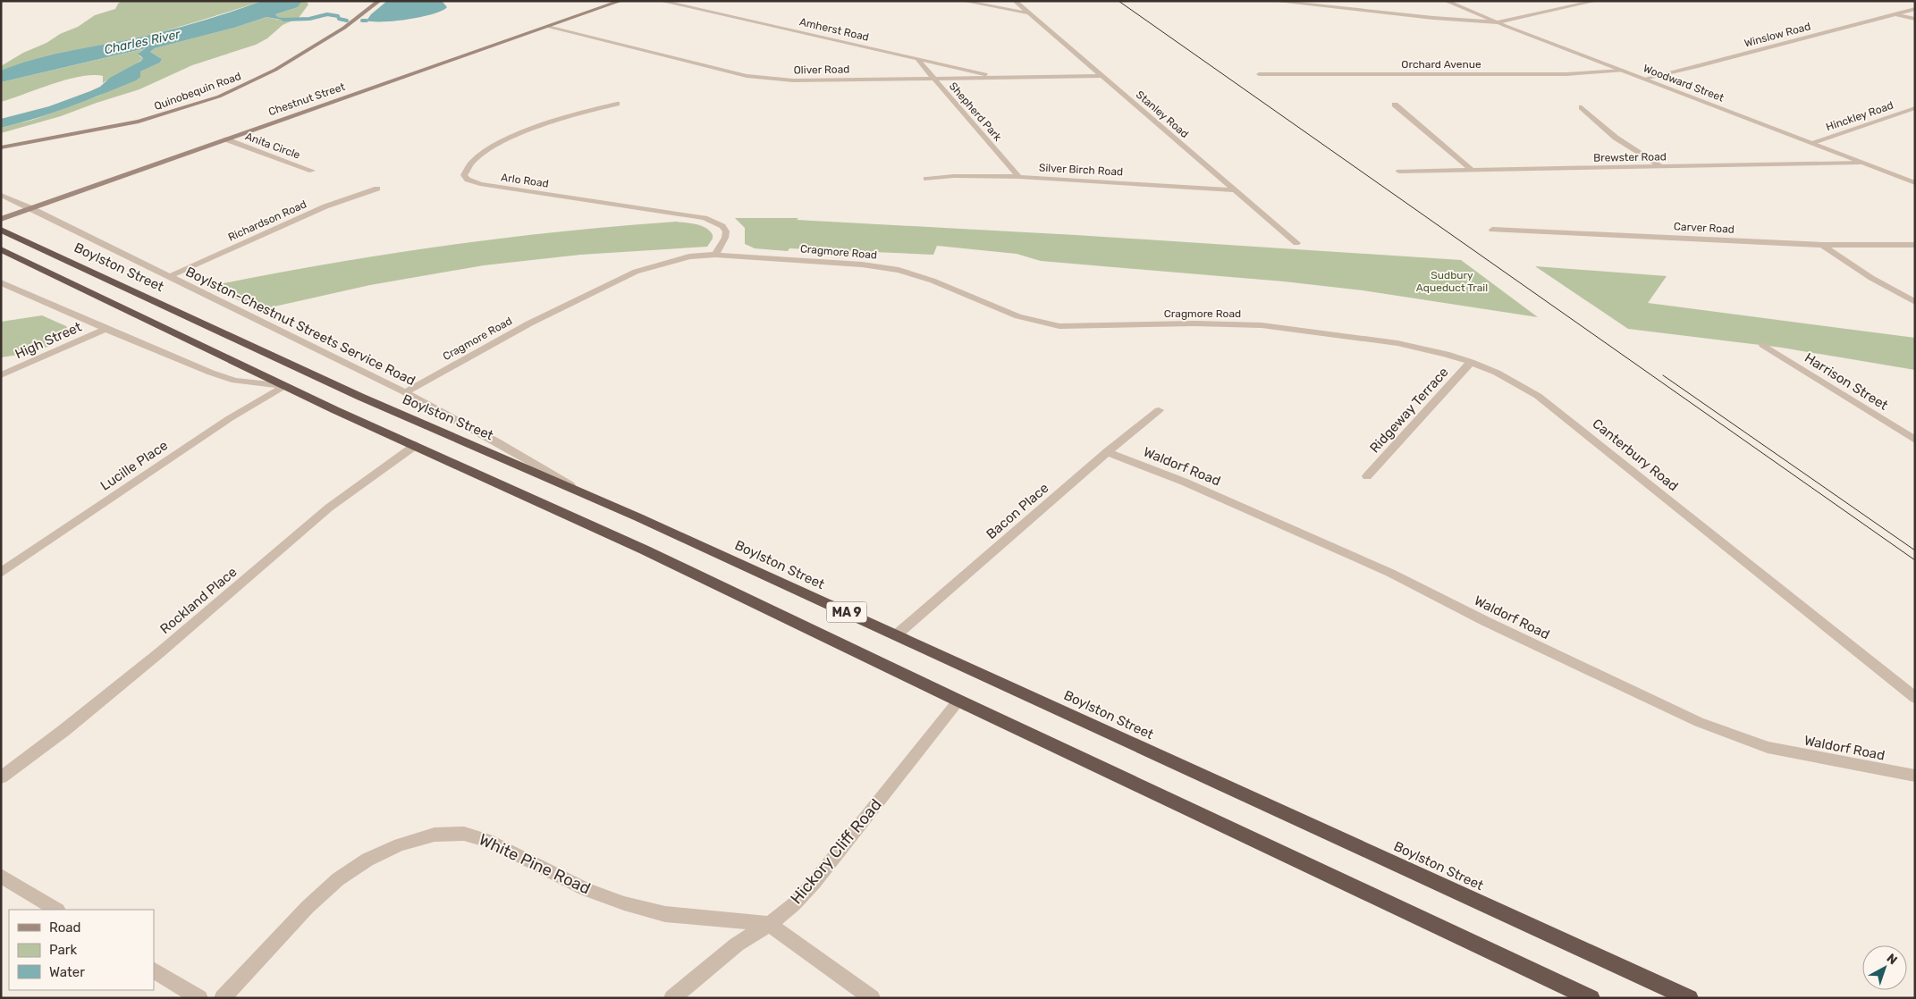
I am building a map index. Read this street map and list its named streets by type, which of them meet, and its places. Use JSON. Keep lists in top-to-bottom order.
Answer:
{
  "streets": {
    "highway": ["Boylston Street", "MA 9"],
    "main road": ["Quinobequin Road", "Chestnut Street"],
    "street": [
      "Amherst Road",
      "Winslow Road",
      "Orchard Avenue",
      "Oliver Road",
      "Woodward Street",
      "Shepherd Park",
      "Stanley Road",
      "Hinckley Road",
      "Anita Circle",
      "Brewster Road",
      "Silver Birch Road",
      "Arlo Road",
      "Richardson Road",
      "Carver Road",
      "Cragmore Road",
      "Boylston-Chestnut Streets Service Road",
      "High Street",
      "Harrison Street",
      "Ridgeway Terrace",
      "Canterbury Road",
      "Lucille Place",
      "Waldorf Road",
      "Bacon Place",
      "Rockland Place",
      "Hickory Cliff Road",
      "White Pine Road"
    ]
  },
  "crossings": [
    ["Amherst Road", "Oliver Road"],
    ["Amherst Road", "Shepherd Park"],
    ["Winslow Road", "Woodward Street"],
    ["Orchard Avenue", "Woodward Street"],
    ["Oliver Road", "Chestnut Street"],
    ["Oliver Road", "Shepherd Park"],
    ["Oliver Road", "Stanley Road"],
    ["Woodward Street", "Hinckley Road"],
    ["Woodward Street", "Brewster Road"],
    ["Chestnut Street", "Anita Circle"],
    ["Chestnut Street", "Boylston-Chestnut Streets Service Road"],
    ["Shepherd Park", "Silver Birch Road"],
    ["Stanley Road", "Silver Birch Road"],
    ["Arlo Road", "Cragmore Road"],
    ["Richardson Road", "Boylston-Chestnut Streets Service Road"],
    ["Cragmore Road", "Boylston-Chestnut Streets Service Road"],
    ["Cragmore Road", "Canterbury Road"],
    ["Boylston Street", "Boylston-Chestnut Streets Service Road"],
    ["Boylston Street", "Bacon Place"],
    ["Ridgeway Terrace", "Canterbury Road"],
    ["Lucille Place", "MA 9"],
    ["Waldorf Road", "Bacon Place"],
    ["Rockland Place", "MA 9"],
    ["MA 9", "Hickory Cliff Road"],
    ["Hickory Cliff Road", "White Pine Road"]
  ],
  "water": ["Charles River"],
  "parks": ["Sudbury Aqueduct Trail"],
  "legend": ["Road", "Park", "Water"],
  "north": "top right"
}
